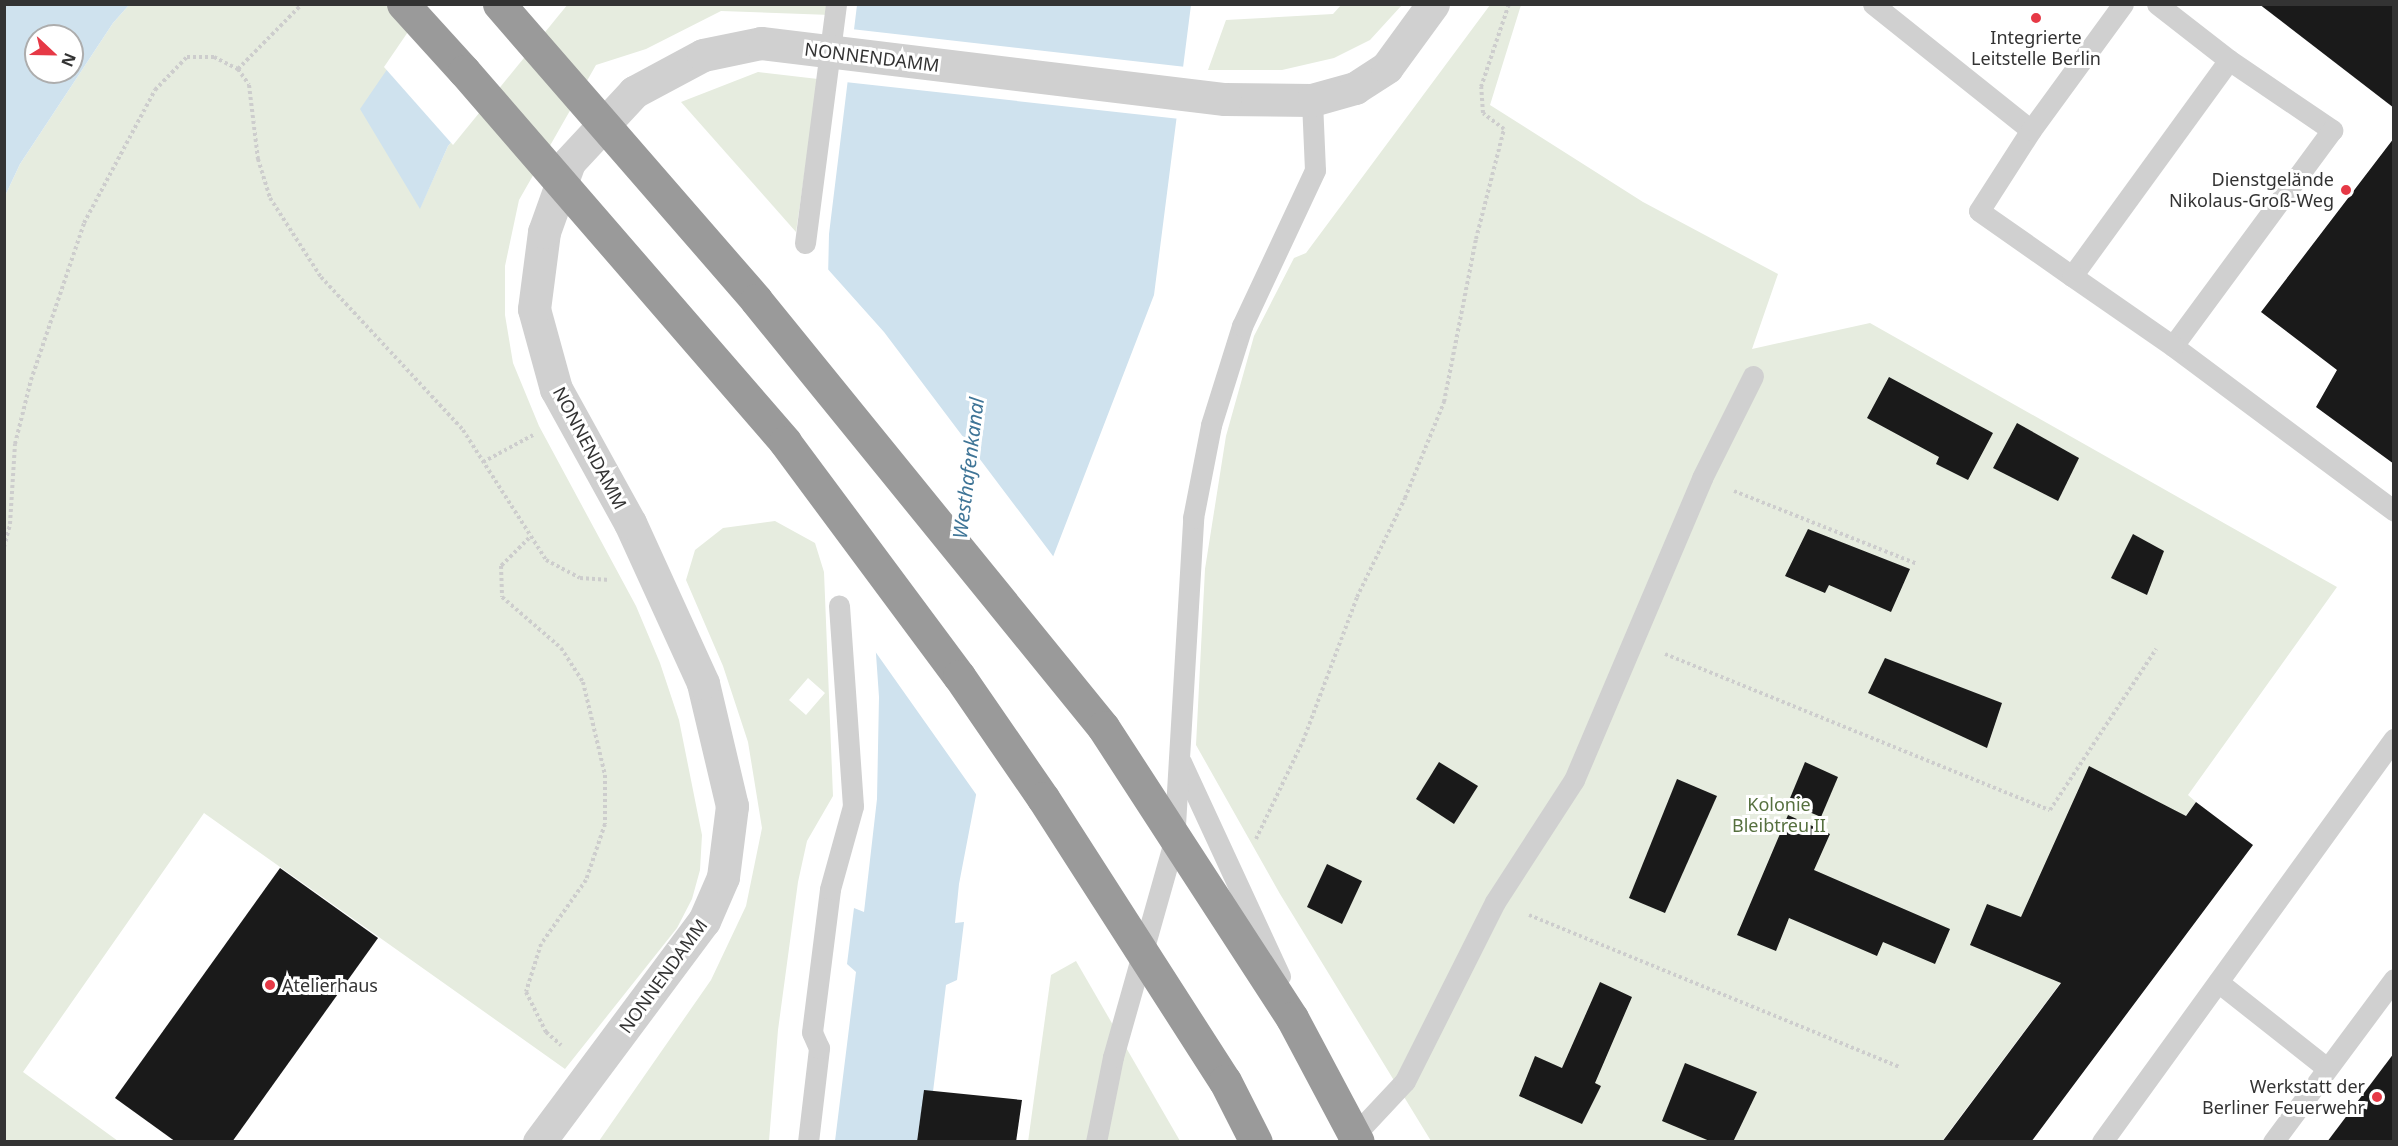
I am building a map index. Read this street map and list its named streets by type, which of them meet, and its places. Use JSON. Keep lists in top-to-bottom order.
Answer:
{
  "streets": {
    "street": ["NONNENDAMM"]
  },
  "water": ["Westhafenkanal"],
  "parks": ["Kolonie Bleibtreu II"],
  "places": [
    "Integrierte Leitstelle Berlin",
    "Dienstgelände Nikolaus-Groß-Weg",
    "Atelierhaus",
    "Werkstatt der Berliner Feuerwehr"
  ],
  "north": "right"
}
